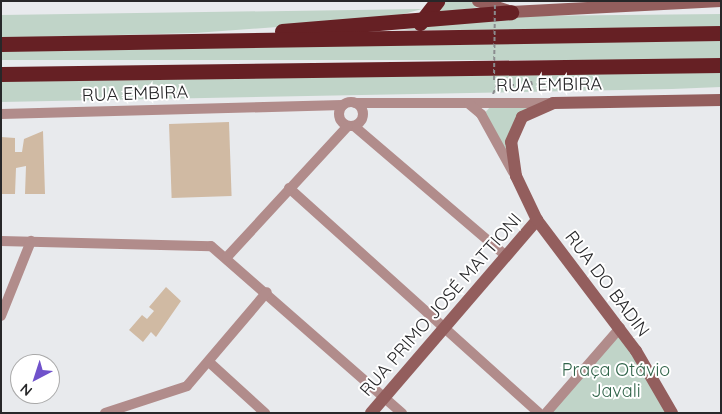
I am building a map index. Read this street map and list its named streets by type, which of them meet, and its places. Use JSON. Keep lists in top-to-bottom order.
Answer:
{
  "streets": {
    "main road": ["RUA EMBIRA", "RUA DO BADIN", "RUA PRIMO JOSÉ MATTIONI"]
  },
  "crossings": [
    ["RUA EMBIRA", "RUA DO BADIN"],
    ["RUA DO BADIN", "RUA PRIMO JOSÉ MATTIONI"]
  ],
  "parks": ["Praça Otávio Javali"],
  "north": "bottom left"
}
